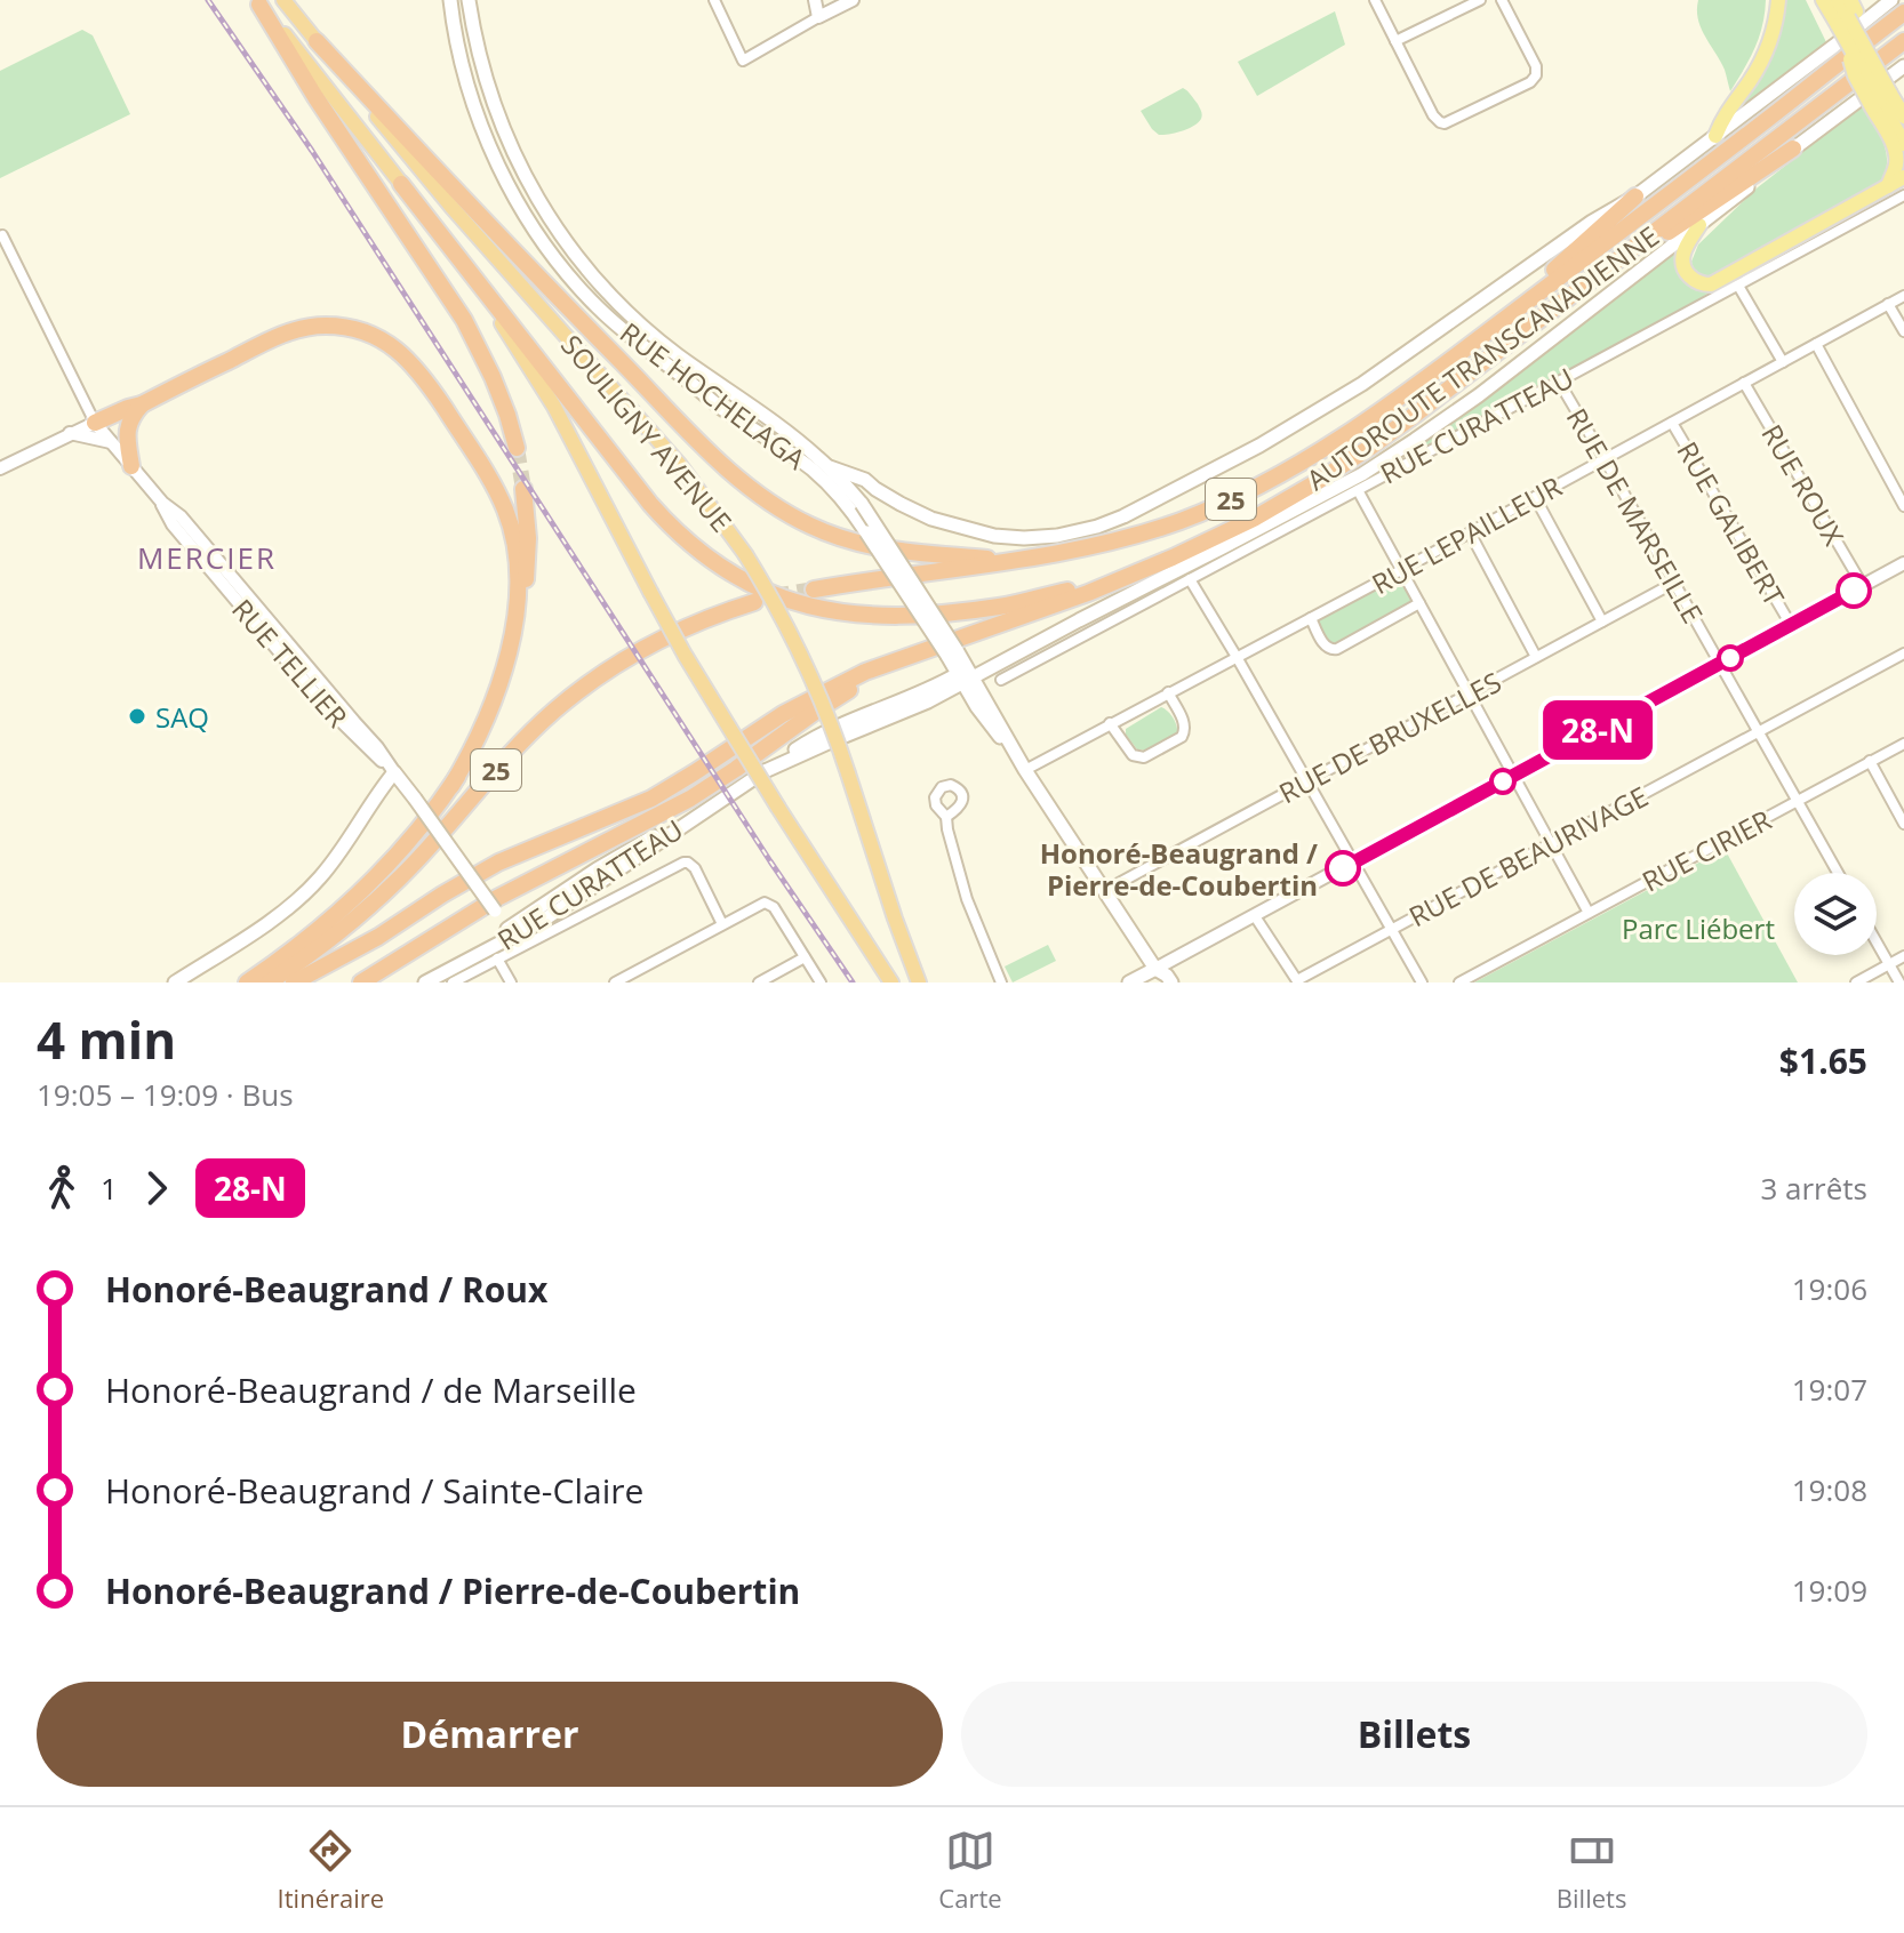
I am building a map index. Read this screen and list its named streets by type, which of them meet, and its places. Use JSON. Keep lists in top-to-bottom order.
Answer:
{
  "streets": {
    "highway": ["AUTOROUTE TRANSCANADIENNE", "SOULIGNY AVENUE", "25"],
    "main road": ["RUE HOCHELAGA", "RUE CURATTEAU", "RUE TELLIER"],
    "street": [
      "RUE ROUX",
      "RUE DE MARSEILLE",
      "RUE GALIBERT",
      "RUE LEPAILLEUR",
      "RUE DE BRUXELLES",
      "RUE CIRIER",
      "RUE DE BEAURIVAGE"
    ]
  },
  "crossings": [
    ["AUTOROUTE TRANSCANADIENNE", "RUE HOCHELAGA"],
    ["RUE HOCHELAGA", "RUE CURATTEAU"],
    ["RUE HOCHELAGA", "RUE LEPAILLEUR"],
    ["RUE HOCHELAGA", "RUE DE BRUXELLES"],
    ["RUE CURATTEAU", "RUE DE MARSEILLE"],
    ["RUE CURATTEAU", "RUE TELLIER"],
    ["RUE ROUX", "RUE LEPAILLEUR"],
    ["RUE DE MARSEILLE", "RUE LEPAILLEUR"],
    ["RUE DE MARSEILLE", "RUE DE BRUXELLES"],
    ["RUE DE MARSEILLE", "RUE CIRIER"],
    ["RUE DE MARSEILLE", "RUE DE BEAURIVAGE"],
    ["RUE GALIBERT", "RUE LEPAILLEUR"]
  ],
  "districts": ["MERCIER"],
  "parks": ["Parc Liébert"],
  "places": ["SAQ", "Honoré-Beaugrand / Pierre-de-Coubertin"],
  "lines": ["bus line 28-N"],
  "page": {
    "on_map": "28-N",
    "heading": ["4 min", "19:05 – 19:09 · Bus", "$1.65"],
    "legs": ["1", "28-N", "3 arrêts"],
    "list": [
      {
        "name": "Honoré-Beaugrand / Roux",
        "value": "19:06"
      },
      {
        "name": "Honoré-Beaugrand / de Marseille",
        "value": "19:07"
      },
      {
        "name": "Honoré-Beaugrand / Sainte-Claire",
        "value": "19:08"
      },
      {
        "name": "Honoré-Beaugrand / Pierre-de-Coubertin",
        "value": "19:09"
      }
    ],
    "buttons": ["Démarrer", "Billets"],
    "tabs": ["Itinéraire", "Carte", "Billets"]
  }
}
